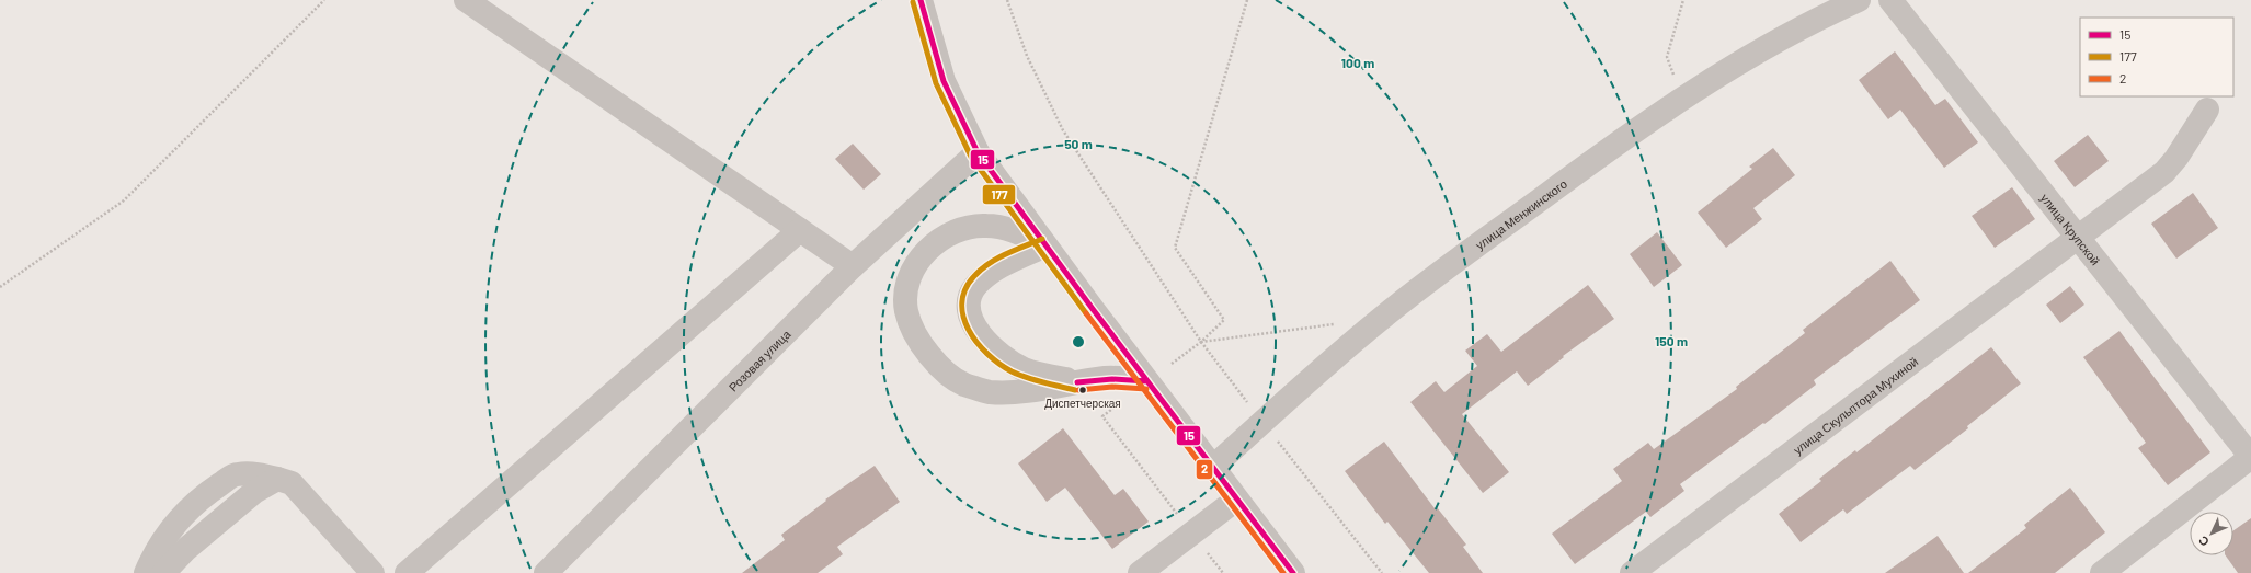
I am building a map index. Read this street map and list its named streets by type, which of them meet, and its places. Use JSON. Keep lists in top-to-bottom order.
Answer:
{
  "streets": {
    "street": [
      "улица Менжинского",
      "улица Крупской",
      "Розовая улица",
      "улица Скульптора Мухиной"
    ]
  },
  "crossings": [
    ["улица Крупской", "улица Скульптора Мухиной"]
  ],
  "places": ["Диспетчерская"],
  "lines": ["transit line 15", "transit line 177", "transit line 2"],
  "legend": ["15", "177", "2"],
  "north": "bottom left",
  "rings": ["100 m", "50 m", "150 m"]
}
